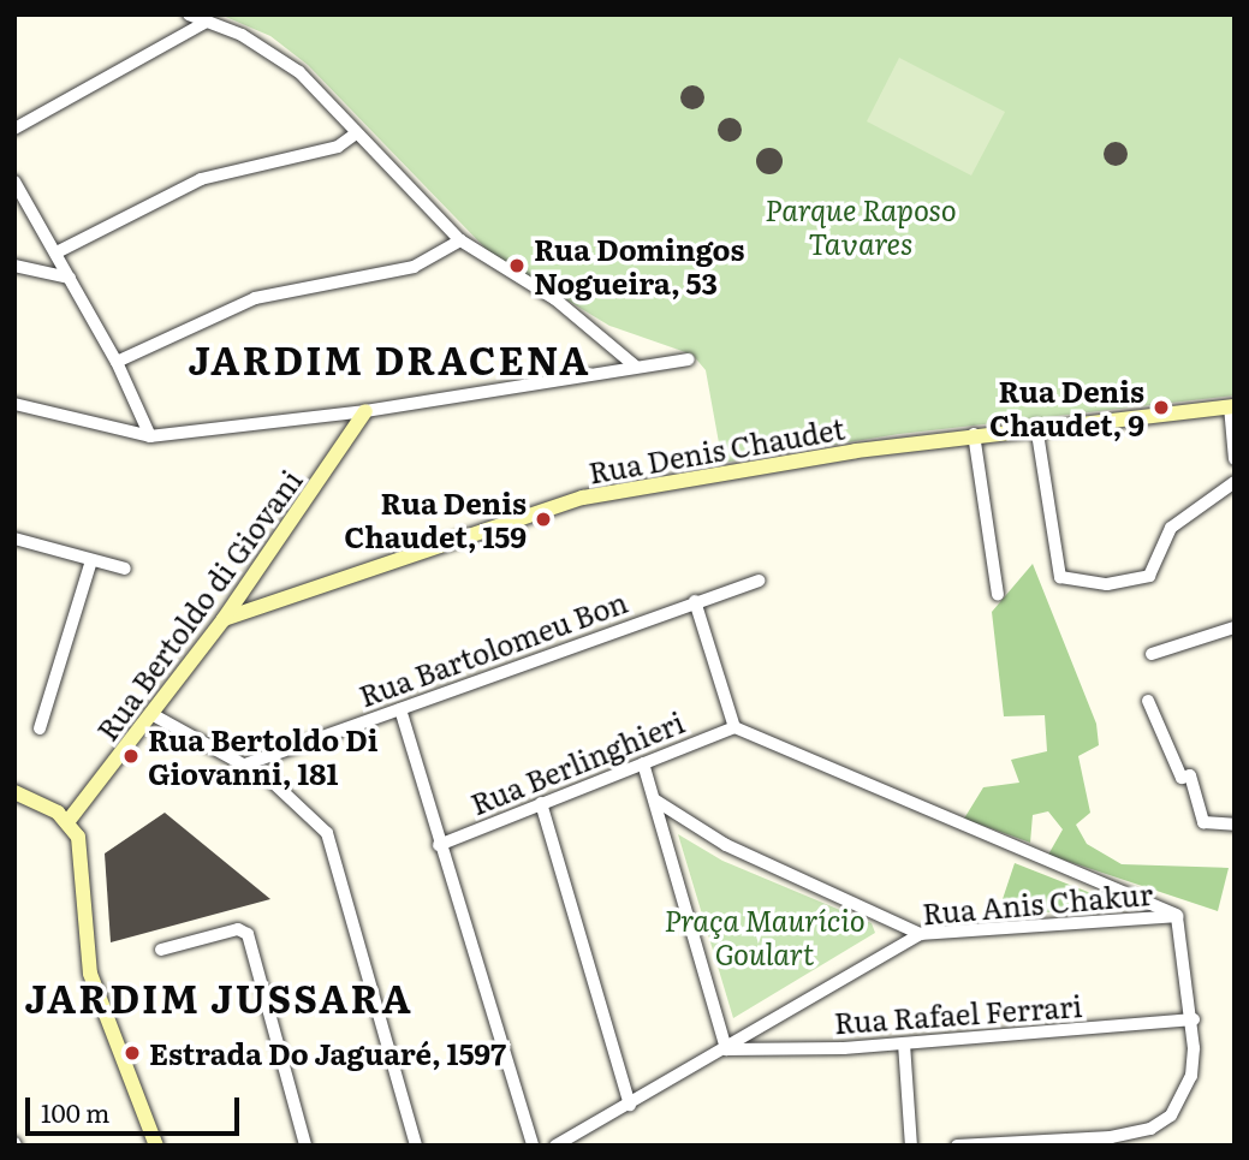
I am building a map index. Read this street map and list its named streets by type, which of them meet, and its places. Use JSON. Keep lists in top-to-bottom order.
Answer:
{
  "streets": {
    "street": [
      "Rua Denis Chaudet",
      "Rua Bertoldo di Giovani",
      "Rua Bartolomeu Bon",
      "Rua Berlinghieri",
      "Rua Anis Chakur",
      "Rua Rafael Ferrari"
    ]
  },
  "crossings": [
    ["Rua Denis Chaudet", "Rua Bertoldo di Giovani"],
    ["Rua Anis Chakur", "Rua Rafael Ferrari"]
  ],
  "districts": ["JARDIM DRACENA", "JARDIM JUSSARA"],
  "parks": ["Parque Raposo Tavares", "Praça Maurício Goulart"],
  "places": [
    "Rua Domingos Nogueira, 53",
    "Rua Denis Chaudet, 9",
    "Rua Denis Chaudet, 159",
    "Rua Bertoldo Di Giovanni, 181",
    "Estrada Do Jaguaré, 1597"
  ],
  "scale_bar": "100 m"
}
